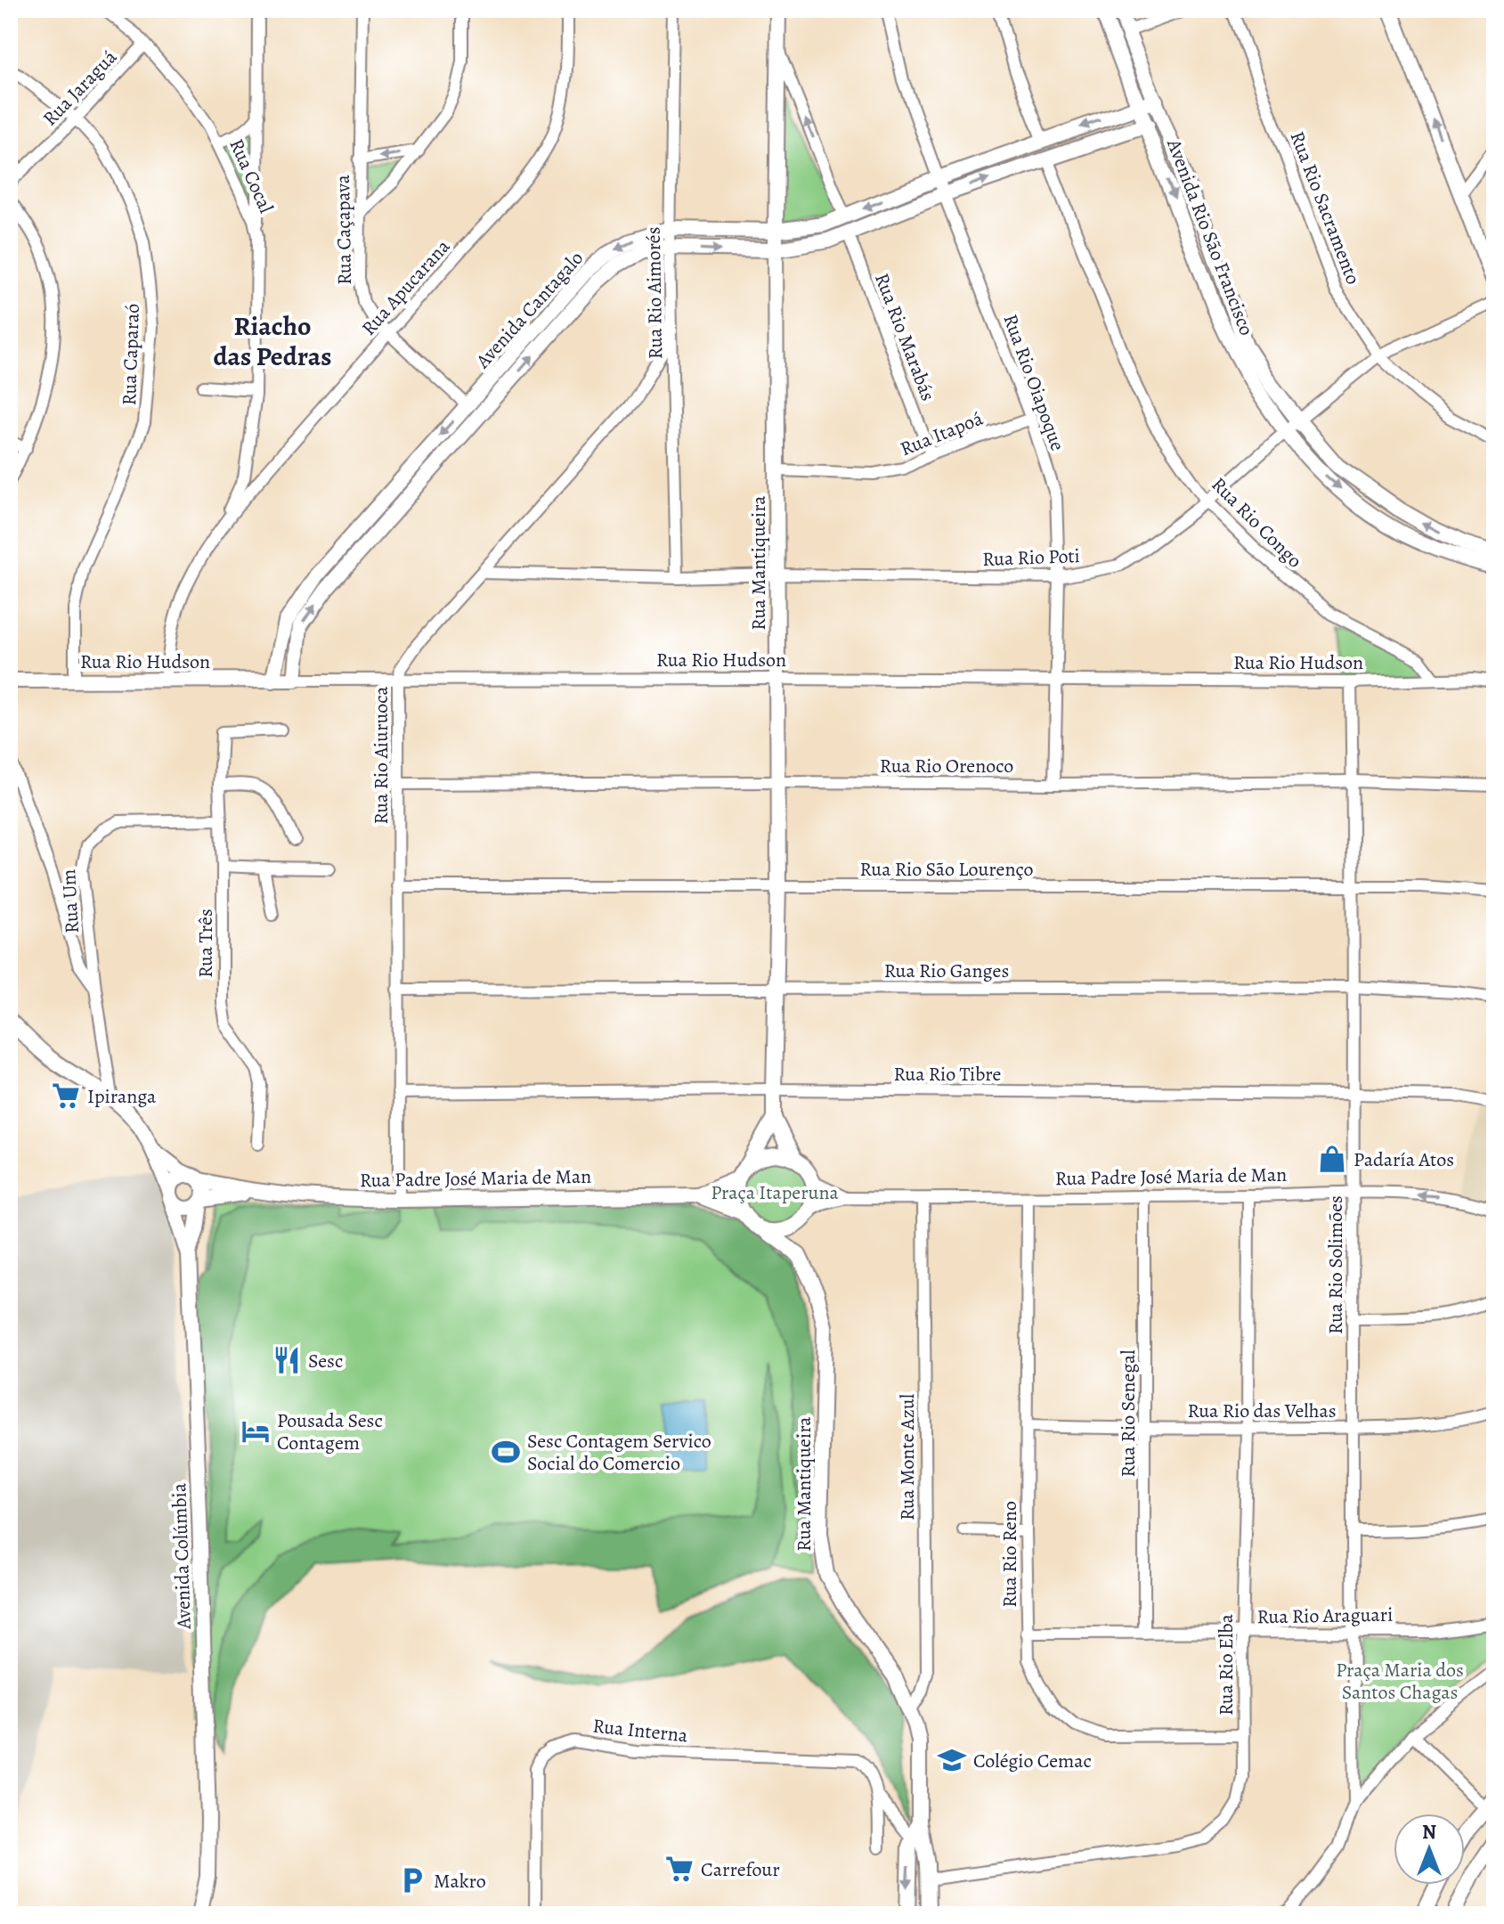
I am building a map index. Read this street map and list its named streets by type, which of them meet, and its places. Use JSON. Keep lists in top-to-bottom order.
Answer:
{
  "streets": {
    "street": [
      "Rua Jaraguá",
      "Rua Cocal",
      "Rua Rio Sacramento",
      "Rua Caçapava",
      "Avenida Rio São Francisco",
      "Rua Apucarana",
      "Rua Rio Aimorés",
      "Avenida Cantagalo",
      "Rua Rio Marabás",
      "Rua Caparaó",
      "Rua Rio Oiapoque",
      "Rua Itapoá",
      "Rua Rio Congo",
      "Rua Rio Poti",
      "Rua Mantiqueira",
      "Rua Rio Hudson",
      "Rua Rio Aiuruoca",
      "Rua Rio Orenoco",
      "Rua Rio São Lourenço",
      "Rua Um",
      "Rua Três",
      "Rua Rio Ganges",
      "Rua Rio Tibre",
      "Rua Padre José Maria de Man",
      "Rua Rio Solimões",
      "Rua Rio das Velhas",
      "Rua Rio Senegal",
      "Rua Monte Azul",
      "Rua Rio Reno",
      "Avenida Colúmbia",
      "Rua Rio Araguari",
      "Rua Rio Elba",
      "Rua Interna"
    ]
  },
  "crossings": [
    ["Rua Jaraguá", "Rua Cocal"],
    ["Rua Jaraguá", "Rua Caparaó"],
    ["Rua Cocal", "Rua Apucarana"],
    ["Rua Rio Sacramento", "Rua Rio Poti"],
    ["Rua Caçapava", "Rua Apucarana"],
    ["Rua Caçapava", "Avenida Cantagalo"],
    ["Avenida Rio São Francisco", "Avenida Cantagalo"],
    ["Avenida Rio São Francisco", "Rua Rio Poti"],
    ["Rua Apucarana", "Rua Rio Hudson"],
    ["Rua Rio Aimorés", "Avenida Cantagalo"],
    ["Rua Rio Aimorés", "Rua Rio Poti"],
    ["Rua Rio Aimorés", "Rua Rio Aiuruoca"],
    ["Avenida Cantagalo", "Rua Rio Marabás"],
    ["Avenida Cantagalo", "Rua Rio Oiapoque"],
    ["Avenida Cantagalo", "Rua Rio Congo"],
    ["Avenida Cantagalo", "Rua Mantiqueira"],
    ["Avenida Cantagalo", "Rua Rio Hudson"],
    ["Rua Rio Marabás", "Rua Itapoá"],
    ["Rua Caparaó", "Rua Rio Hudson"],
    ["Rua Rio Oiapoque", "Rua Itapoá"],
    ["Rua Rio Oiapoque", "Rua Rio Poti"],
    ["Rua Rio Oiapoque", "Rua Rio Hudson"],
    ["Rua Rio Oiapoque", "Rua Rio Orenoco"],
    ["Rua Itapoá", "Rua Mantiqueira"],
    ["Rua Rio Congo", "Rua Rio Poti"],
    ["Rua Rio Congo", "Rua Rio Hudson"],
    ["Rua Rio Poti", "Rua Mantiqueira"],
    ["Rua Rio Poti", "Rua Rio Aiuruoca"],
    ["Rua Mantiqueira", "Rua Rio Hudson"],
    ["Rua Mantiqueira", "Rua Rio Orenoco"],
    ["Rua Mantiqueira", "Rua Rio São Lourenço"],
    ["Rua Mantiqueira", "Rua Rio Ganges"],
    ["Rua Mantiqueira", "Rua Rio Tibre"],
    ["Rua Mantiqueira", "Rua Padre José Maria de Man"],
    ["Rua Mantiqueira", "Rua Monte Azul"],
    ["Rua Mantiqueira", "Rua Rio Elba"],
    ["Rua Mantiqueira", "Rua Interna"],
    ["Rua Rio Hudson", "Rua Rio Aiuruoca"],
    ["Rua Rio Hudson", "Rua Rio Solimões"],
    ["Rua Rio Aiuruoca", "Rua Rio Orenoco"],
    ["Rua Rio Aiuruoca", "Rua Rio São Lourenço"],
    ["Rua Rio Aiuruoca", "Rua Rio Ganges"],
    ["Rua Rio Aiuruoca", "Rua Rio Tibre"],
    ["Rua Rio Aiuruoca", "Rua Padre José Maria de Man"],
    ["Rua Rio Orenoco", "Rua Rio Solimões"],
    ["Rua Rio São Lourenço", "Rua Rio Solimões"],
    ["Rua Um", "Rua Três"],
    ["Rua Rio Ganges", "Rua Rio Solimões"],
    ["Rua Rio Tibre", "Rua Rio Solimões"],
    ["Rua Padre José Maria de Man", "Rua Rio Solimões"],
    ["Rua Padre José Maria de Man", "Rua Rio Senegal"],
    ["Rua Padre José Maria de Man", "Rua Monte Azul"],
    ["Rua Padre José Maria de Man", "Rua Rio Reno"],
    ["Rua Padre José Maria de Man", "Avenida Colúmbia"],
    ["Rua Padre José Maria de Man", "Rua Rio Elba"],
    ["Rua Rio Solimões", "Rua Rio das Velhas"],
    ["Rua Rio Solimões", "Rua Rio Araguari"],
    ["Rua Rio das Velhas", "Rua Rio Senegal"],
    ["Rua Rio das Velhas", "Rua Rio Reno"],
    ["Rua Rio das Velhas", "Rua Rio Elba"],
    ["Rua Rio Senegal", "Rua Rio Araguari"],
    ["Rua Rio Reno", "Rua Rio Araguari"],
    ["Rua Rio Reno", "Rua Rio Elba"],
    ["Rua Rio Araguari", "Rua Rio Elba"]
  ],
  "districts": ["Riacho das Pedras"],
  "parks": ["Praça Itaperuna", "Praça Maria dos Santos Chagas"],
  "places": {
    "supermarket": ["Ipiranga", "Carrefour"],
    "shop": ["Padaría Atos"],
    "restaurant": ["Sesc"],
    "hotel": ["Pousada Sesc Contagem"],
    "sports": ["Sesc Contagem Servico Social do Comercio"],
    "school or university": ["Colégio Cemac"],
    "parking": ["Makro"]
  },
  "north": "top"
}
